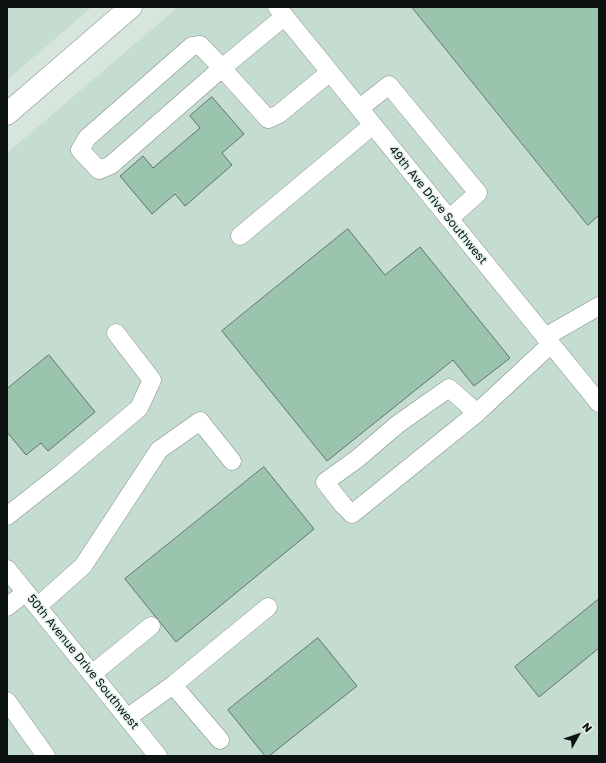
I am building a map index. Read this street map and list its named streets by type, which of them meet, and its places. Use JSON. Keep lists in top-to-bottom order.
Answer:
{
  "streets": {
    "street": ["49th Ave Drive Southwest", "50th Avenue Drive Southwest"]
  },
  "north": "top right"
}
